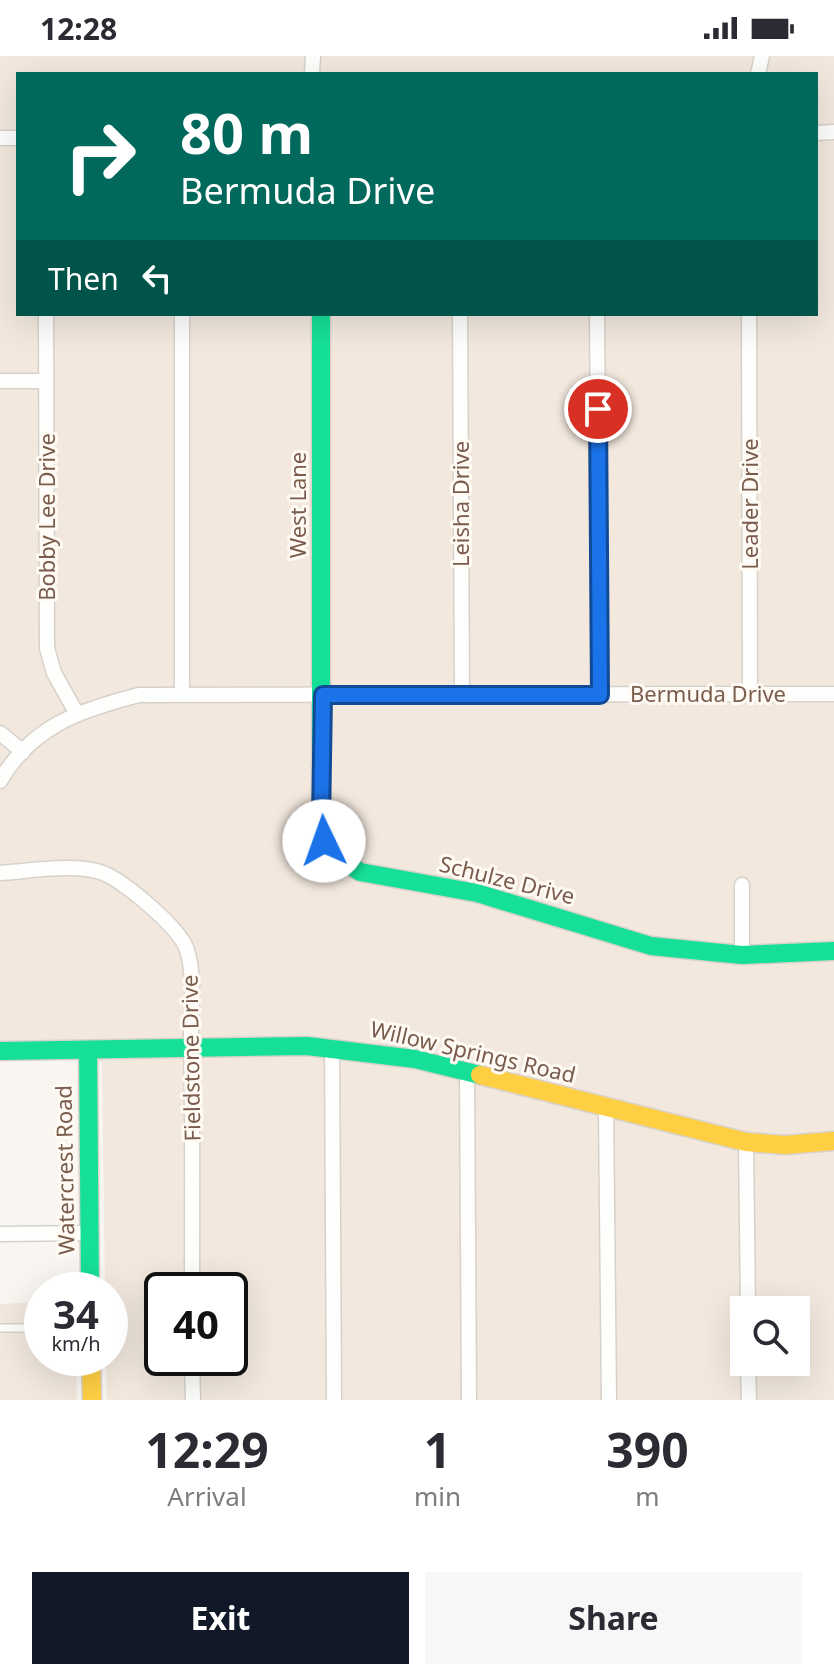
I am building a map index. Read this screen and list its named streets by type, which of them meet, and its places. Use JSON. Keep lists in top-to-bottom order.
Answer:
{
  "streets": {
    "street": [
      "Leisha Drive",
      "Leader Drive",
      "West Lane",
      "Bobby Lee Drive",
      "Bermuda Drive",
      "Schulze Drive",
      "Willow Springs Road",
      "Fieldstone Drive",
      "Watercrest Road"
    ]
  },
  "crossings": [
    ["Leisha Drive", "Bermuda Drive"],
    ["Leader Drive", "Bermuda Drive"],
    ["West Lane", "Bermuda Drive"],
    ["West Lane", "Schulze Drive"],
    ["Bobby Lee Drive", "Bermuda Drive"],
    ["Bermuda Drive", "Schulze Drive"],
    ["Willow Springs Road", "Fieldstone Drive"],
    ["Willow Springs Road", "Watercrest Road"]
  ],
  "page": {
    "status": "12:28",
    "turn": ["80 m", "Bermuda Drive"],
    "then": "Then",
    "speed": "34 km/h",
    "limit": "40",
    "eta": [
      "12:29",
      "Arrival",
      "1",
      "min",
      "390",
      "m"
    ],
    "buttons": ["Exit", "Share"]
  }
}
